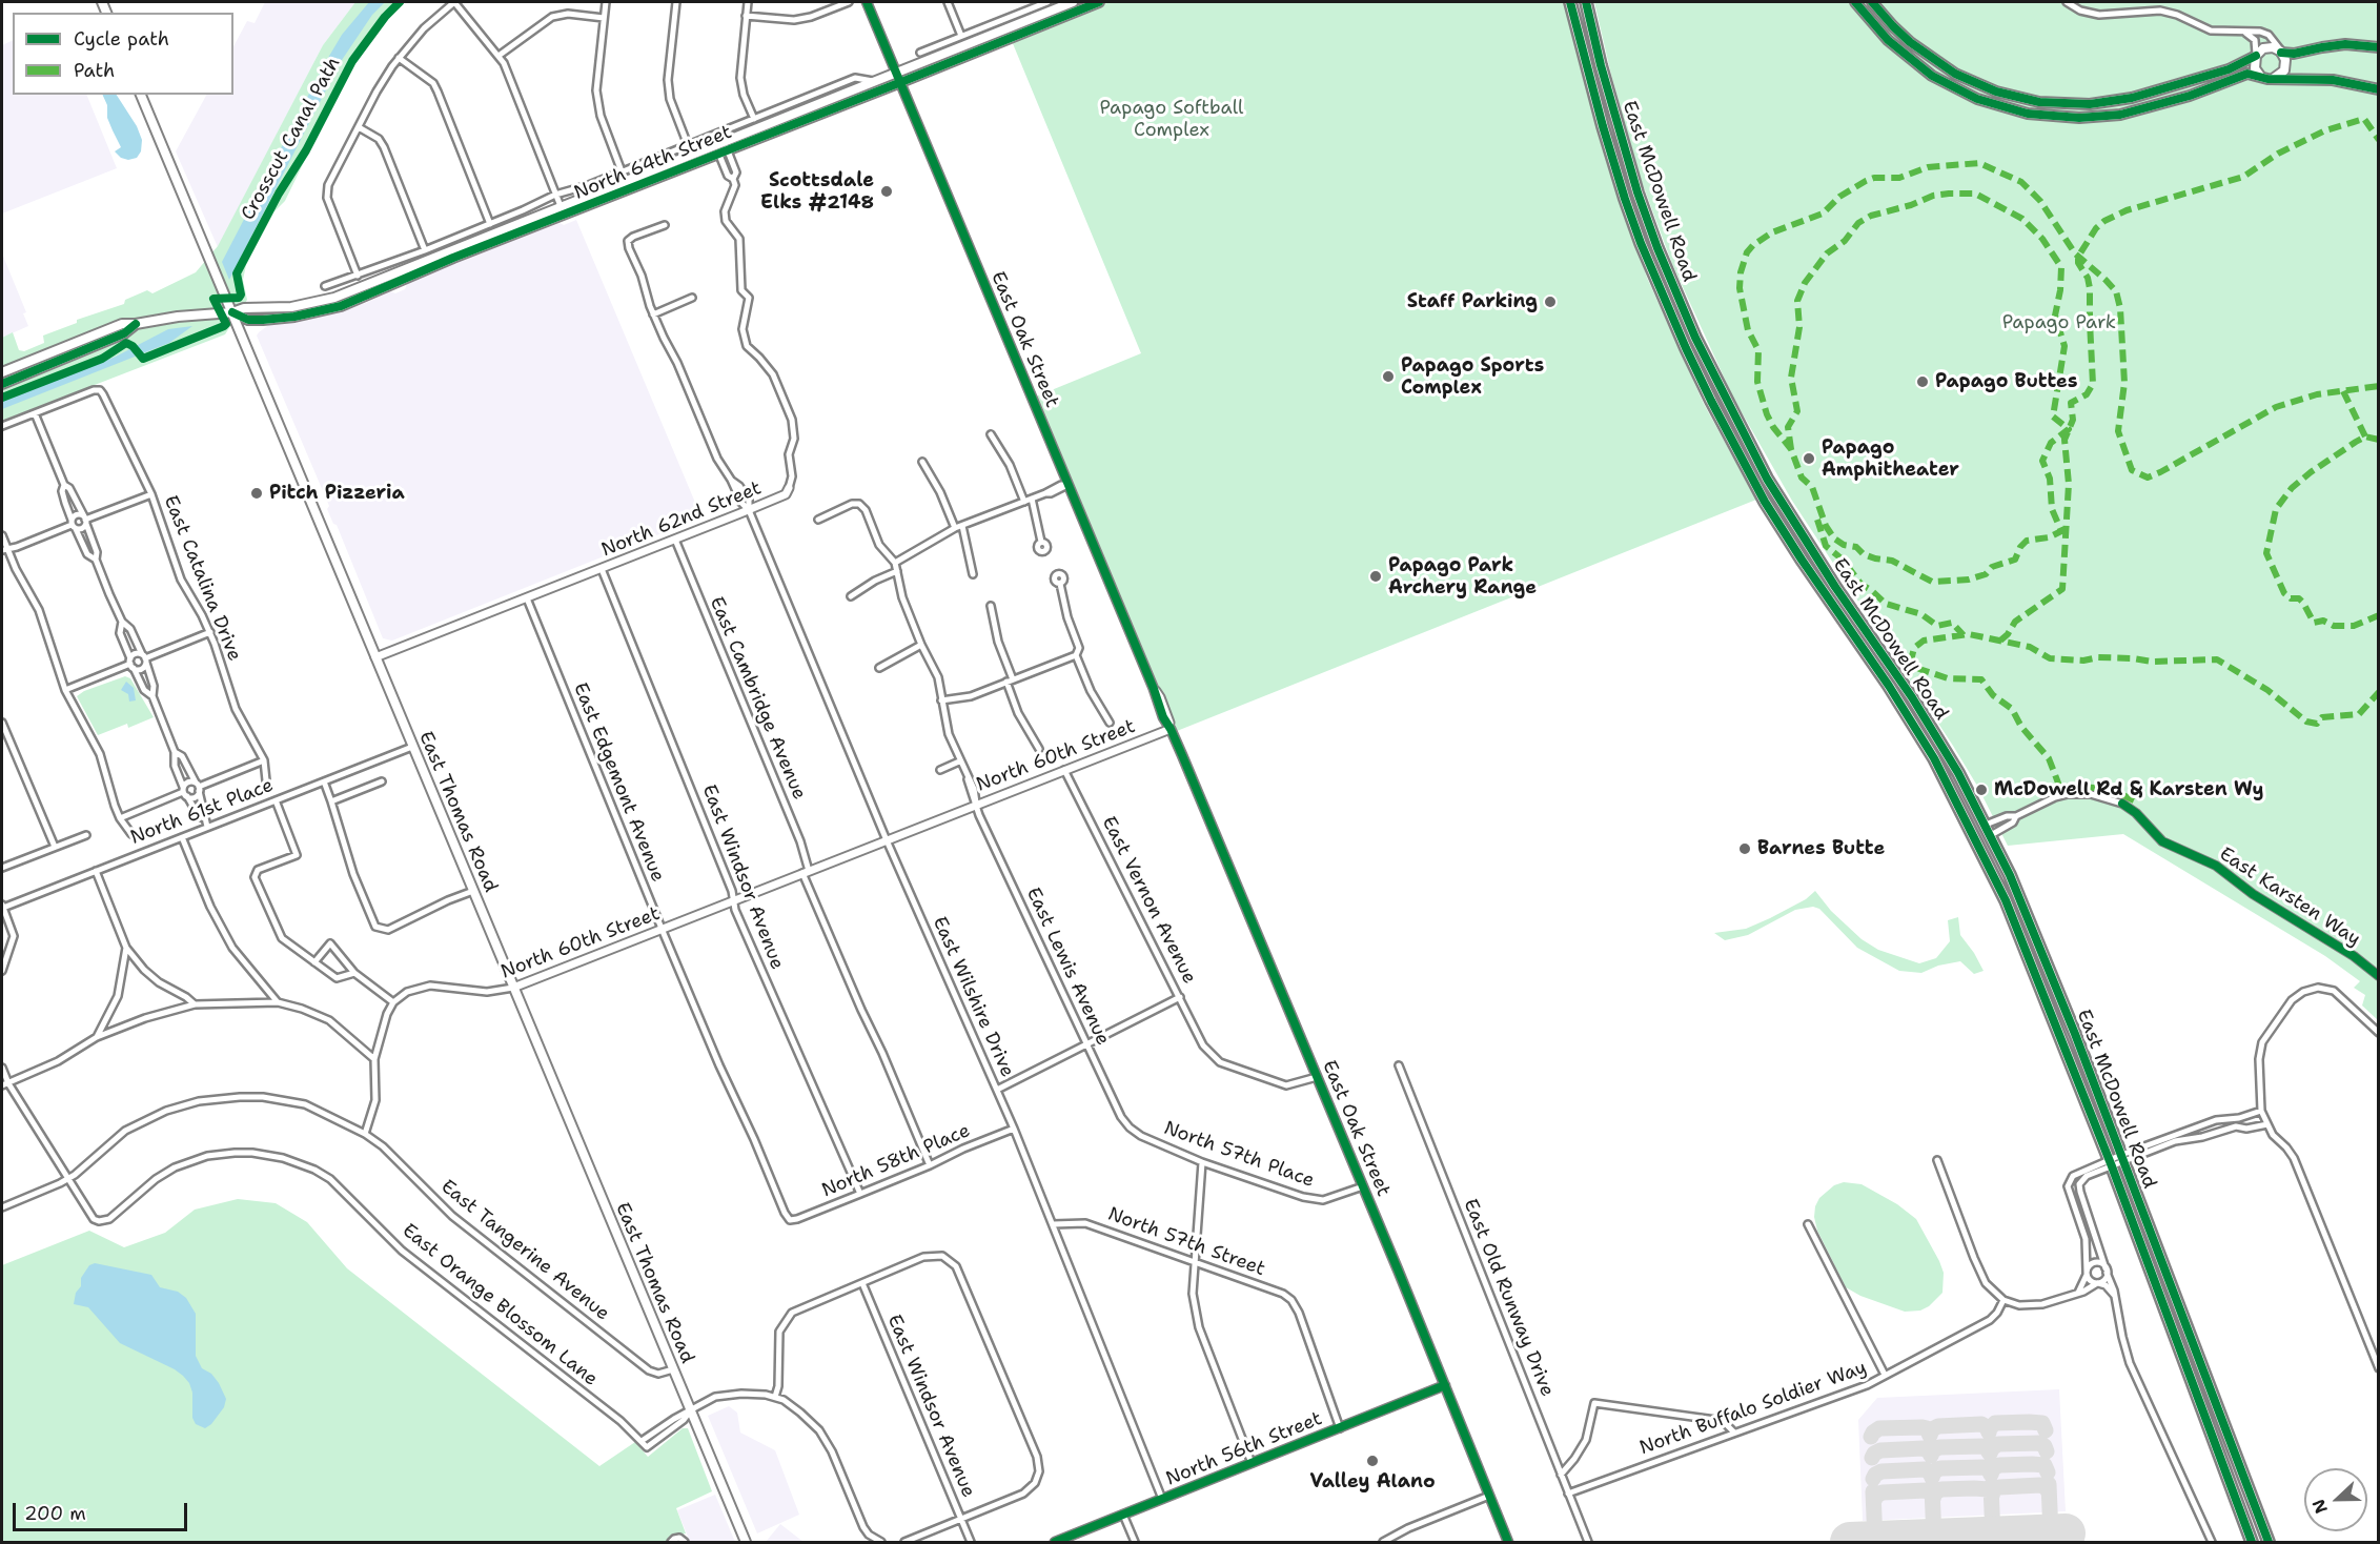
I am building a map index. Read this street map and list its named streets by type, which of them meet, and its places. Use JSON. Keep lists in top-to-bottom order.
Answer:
{
  "streets": {
    "main road": ["North 64th Street", "East McDowell Road", "East Thomas Road"],
    "street": [
      "East Oak Street",
      "North 62nd Street",
      "East Catalina Drive",
      "East Cambridge Avenue",
      "North 60th Street",
      "East Edgemont Avenue",
      "North 61st Place",
      "East Windsor Avenue",
      "East Karsten Way",
      "East Vernon Avenue",
      "East Lewis Avenue",
      "East Wilshire Drive",
      "North 57th Place",
      "North 58th Place",
      "North 57th Street",
      "East Tangerine Avenue",
      "East Old Runway Drive",
      "East Orange Blossom Lane",
      "North Buffalo Soldier Way",
      "North 56th Street"
    ],
    "cycle path": ["Crosscut Canal Path"]
  },
  "crossings": [
    ["North 64th Street", "East Oak Street"],
    ["North 64th Street", "North 62nd Street"],
    ["North 64th Street", "East Thomas Road"],
    ["East McDowell Road", "East Karsten Way"],
    ["East Oak Street", "North 60th Street"],
    ["East Oak Street", "East Vernon Avenue"],
    ["East Oak Street", "North 57th Place"],
    ["East Oak Street", "North 56th Street"],
    ["North 62nd Street", "East Cambridge Avenue"],
    ["North 62nd Street", "East Edgemont Avenue"],
    ["North 62nd Street", "East Thomas Road"],
    ["North 62nd Street", "East Windsor Avenue"],
    ["North 62nd Street", "East Wilshire Drive"],
    ["East Cambridge Avenue", "North 60th Street"],
    ["East Cambridge Avenue", "North 58th Place"],
    ["North 60th Street", "East Edgemont Avenue"],
    ["North 60th Street", "East Thomas Road"],
    ["North 60th Street", "East Windsor Avenue"],
    ["North 60th Street", "East Vernon Avenue"],
    ["North 60th Street", "East Lewis Avenue"],
    ["North 60th Street", "East Wilshire Drive"],
    ["East Edgemont Avenue", "North 58th Place"],
    ["North 61st Place", "East Thomas Road"],
    ["East Thomas Road", "East Tangerine Avenue"],
    ["East Thomas Road", "East Orange Blossom Lane"],
    ["East Windsor Avenue", "North 58th Place"],
    ["East Lewis Avenue", "North 57th Place"],
    ["East Wilshire Drive", "North 58th Place"],
    ["East Wilshire Drive", "North 57th Street"],
    ["East Wilshire Drive", "North 56th Street"],
    ["North 57th Street", "North 56th Street"],
    ["East Old Runway Drive", "North Buffalo Soldier Way"]
  ],
  "parks": ["Papago Softball Complex", "Papago Park"],
  "places": [
    "Scottsdale Elks #2148",
    "Staff Parking",
    "Papago Sports Complex",
    "Papago Buttes",
    "Papago Amphitheater",
    "Pitch Pizzeria",
    "Papago Park Archery Range",
    "McDowell Rd & Karsten Wy",
    "Barnes Butte",
    "Valley Alano"
  ],
  "legend": ["Cycle path", "Path"],
  "scale_bar": "200 m",
  "north": "left"
}
